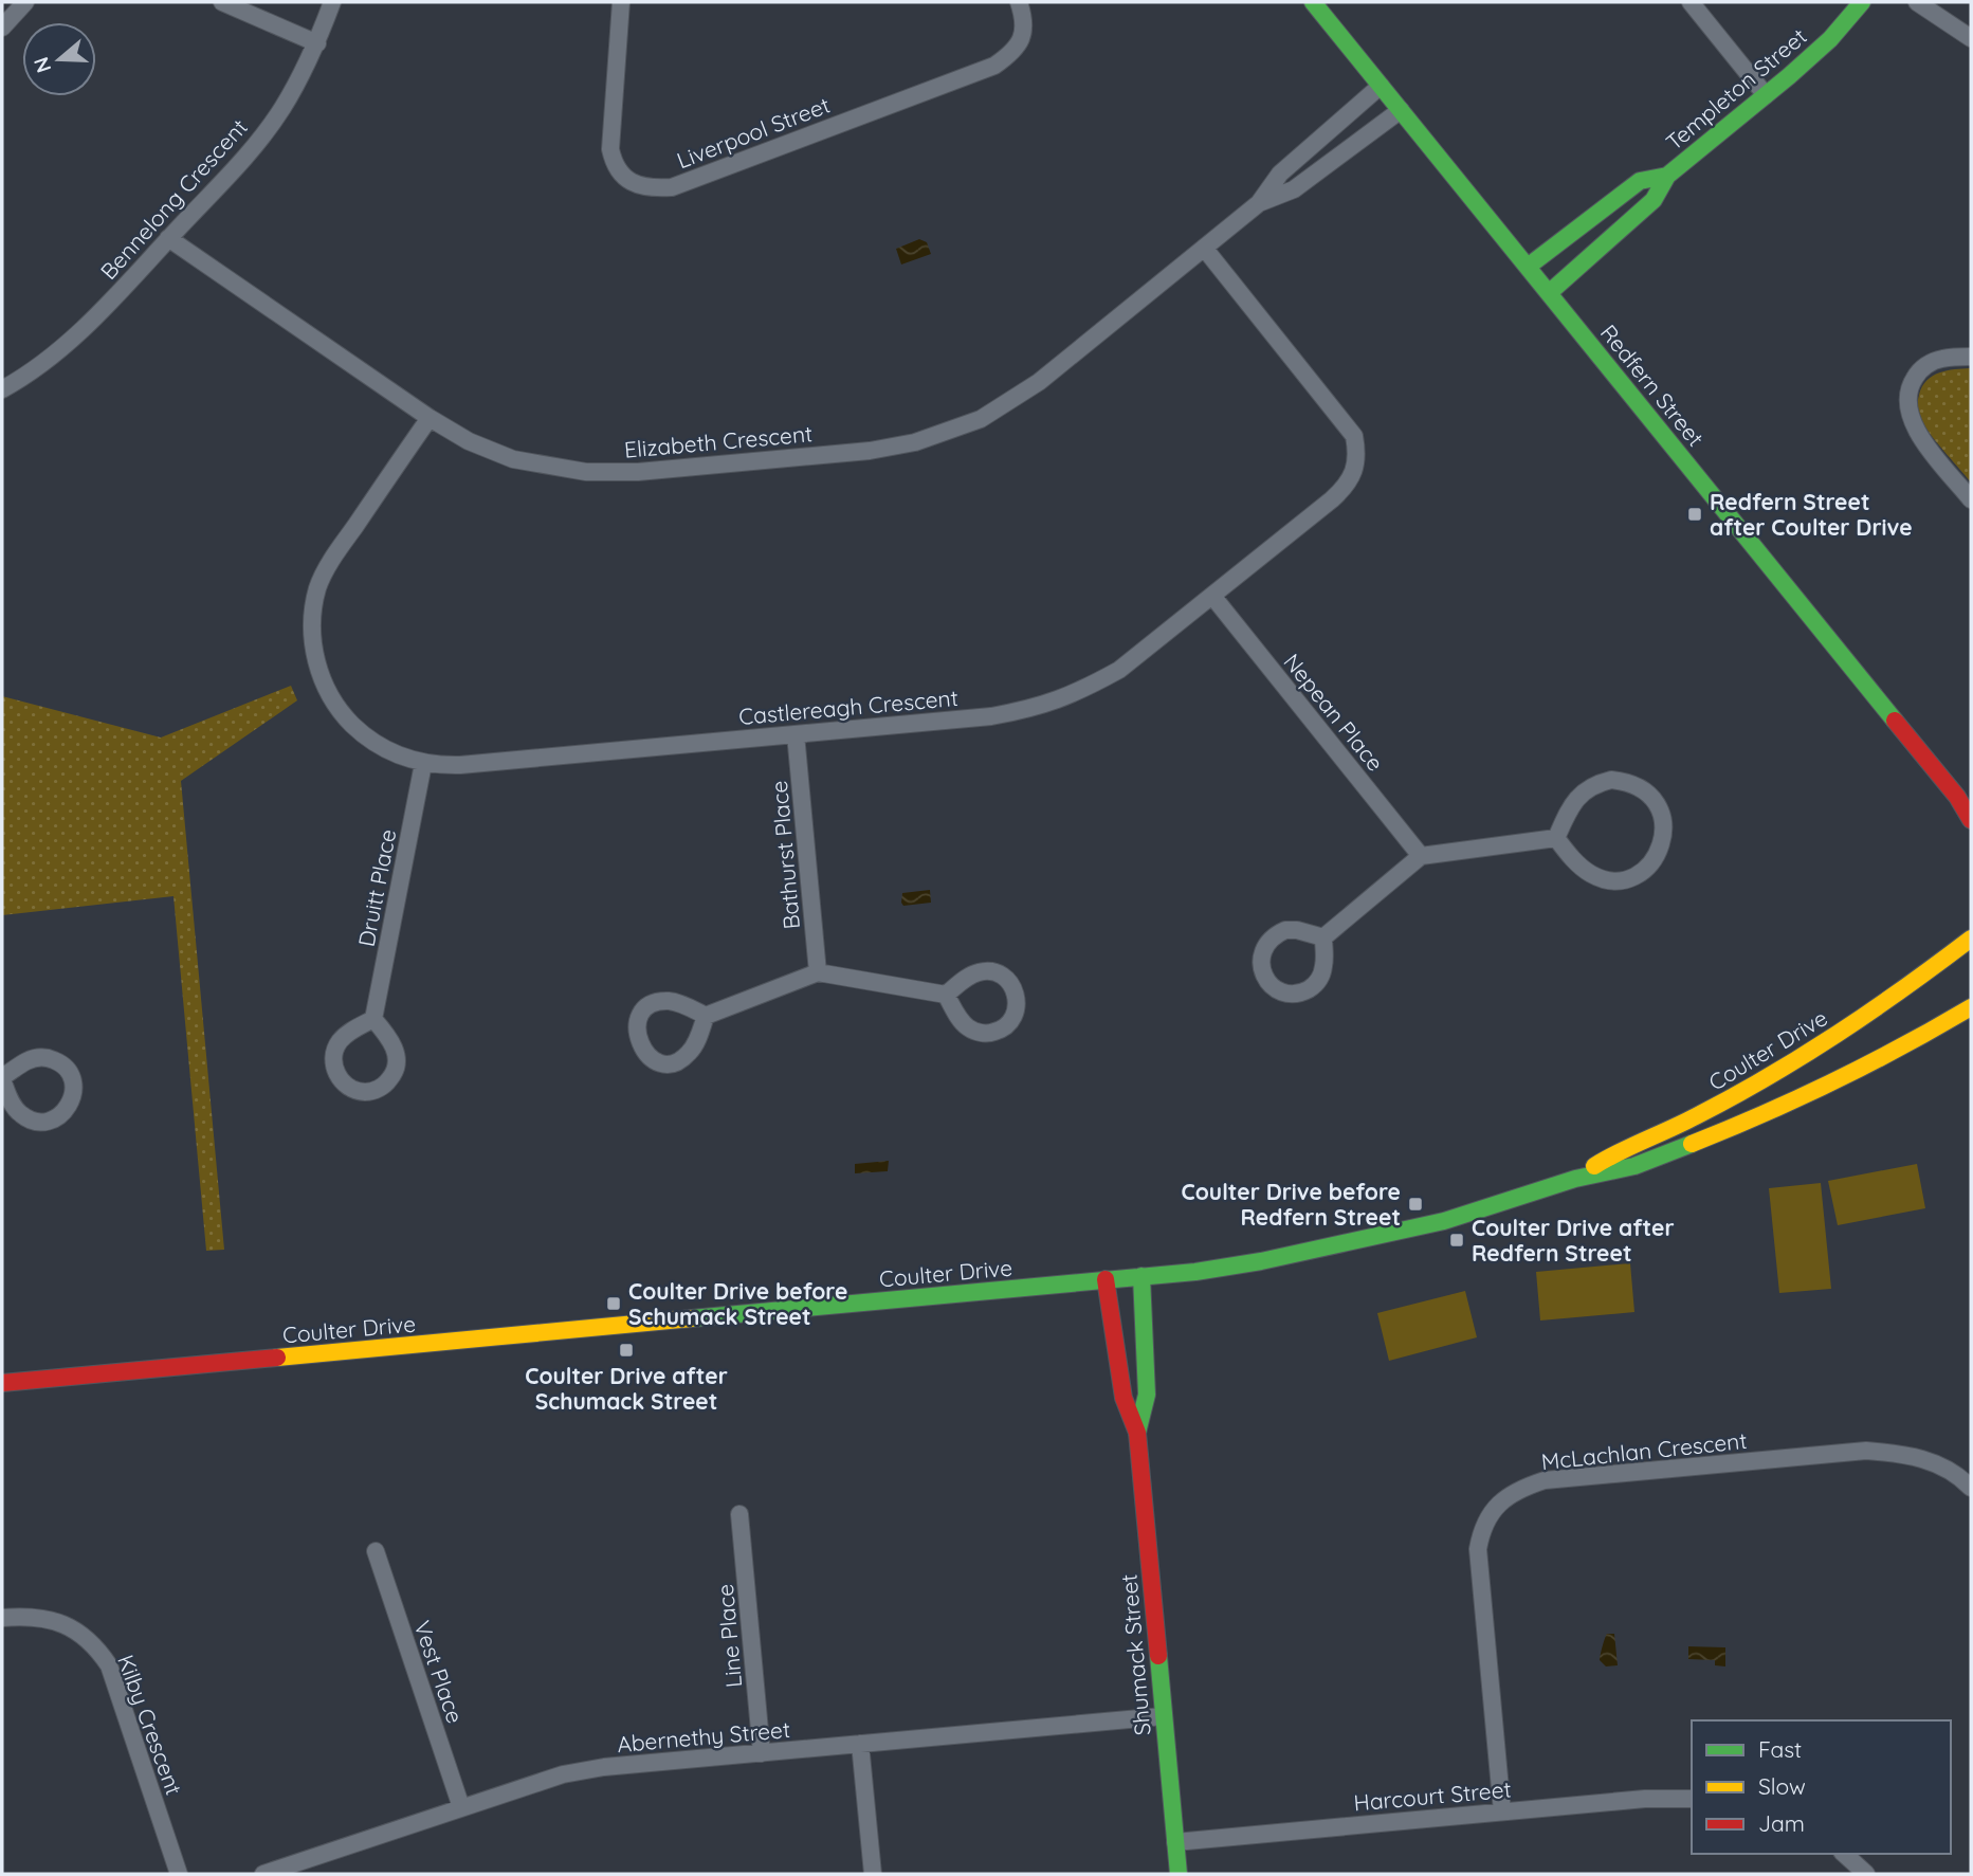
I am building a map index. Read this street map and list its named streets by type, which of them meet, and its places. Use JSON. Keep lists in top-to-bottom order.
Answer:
{
  "streets": {
    "main road": [
      "Templeton Street",
      "Redfern Street",
      "Coulter Drive",
      "Shumack Street"
    ],
    "street": [
      "Liverpool Street",
      "Bennelong Crescent",
      "Elizabeth Crescent",
      "Castlereagh Crescent",
      "Nepean Place",
      "Bathurst Place",
      "Druitt Place",
      "McLachlan Crescent",
      "Line Place",
      "Vest Place",
      "Kilby Crescent",
      "Abernethy Street",
      "Harcourt Street"
    ]
  },
  "crossings": [
    ["Templeton Street", "Redfern Street"],
    ["Bennelong Crescent", "Elizabeth Crescent"],
    ["Redfern Street", "Elizabeth Crescent"],
    ["Elizabeth Crescent", "Castlereagh Crescent"],
    ["Castlereagh Crescent", "Nepean Place"],
    ["Castlereagh Crescent", "Bathurst Place"],
    ["Castlereagh Crescent", "Druitt Place"],
    ["Coulter Drive", "Shumack Street"],
    ["McLachlan Crescent", "Harcourt Street"],
    ["Line Place", "Abernethy Street"],
    ["Shumack Street", "Abernethy Street"],
    ["Shumack Street", "Harcourt Street"],
    ["Vest Place", "Abernethy Street"]
  ],
  "places": {
    "transit": [
      "Redfern Street after Coulter Drive",
      "Coulter Drive before Redfern Street",
      "Coulter Drive after Redfern Street",
      "Coulter Drive before Schumack Street",
      "Coulter Drive after Schumack Street"
    ]
  },
  "legend": ["Fast", "Slow", "Jam"],
  "north": "left"
}
